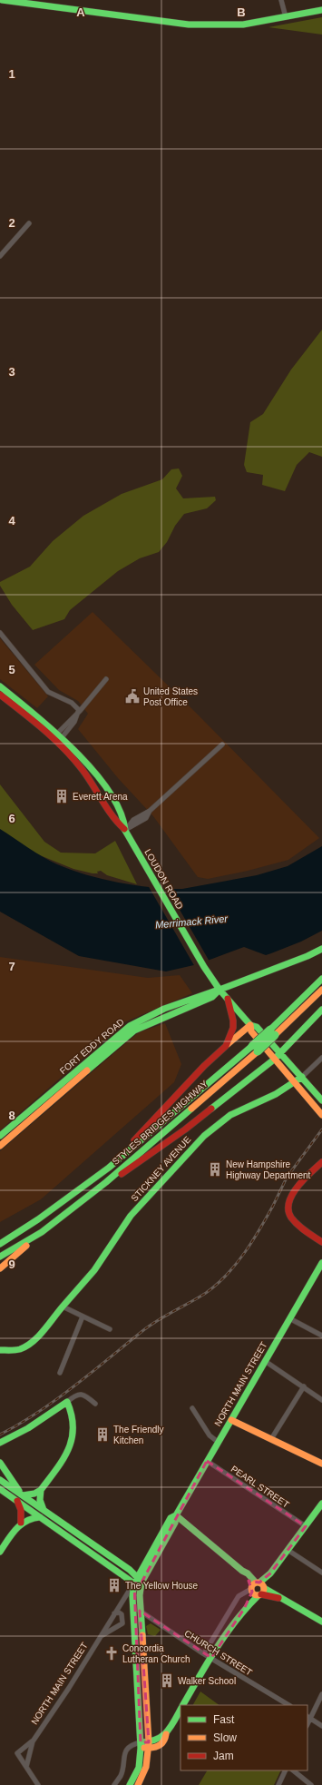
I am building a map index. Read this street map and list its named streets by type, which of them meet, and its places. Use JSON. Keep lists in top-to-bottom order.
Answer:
{
  "streets": {
    "main road": [
      "LOUDON ROAD",
      "FORT EDDY ROAD",
      "STYLES BRIDGES HIGHWAY",
      "STICKNEY AVENUE",
      "NORTH MAIN STREET"
    ],
    "street": ["PEARL STREET", "CHURCH STREET"]
  },
  "crossings": [
    ["LOUDON ROAD", "FORT EDDY ROAD"],
    ["LOUDON ROAD", "STICKNEY AVENUE"],
    ["NORTH MAIN STREET", "PEARL STREET"]
  ],
  "water": ["Merrimack River"],
  "places": {
    "public building": ["United States Post Office"],
    "building": [
      "Everett Arena",
      "New Hampshire Highway Department",
      "The Friendly Kitchen",
      "The Yellow House",
      "Walker School"
    ],
    "church": ["Concordia Lutheran Church"]
  },
  "legend": ["Fast", "Slow", "Jam"],
  "grid": {
    "columns": ["A", "B"],
    "rows": [
      "1",
      "2",
      "3",
      "4",
      "5",
      "6",
      "7",
      "8",
      "9"
    ]
  }
}
